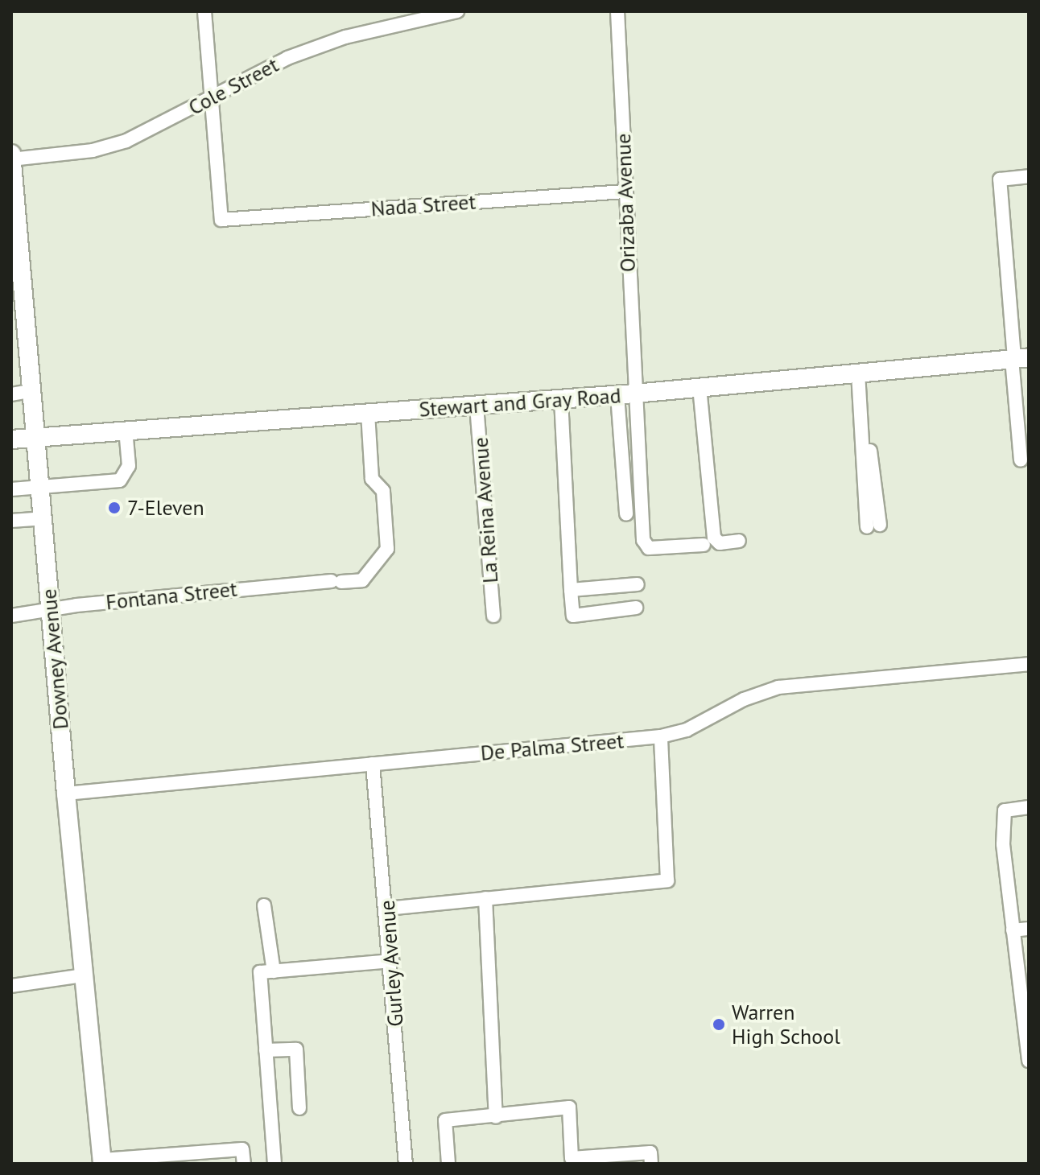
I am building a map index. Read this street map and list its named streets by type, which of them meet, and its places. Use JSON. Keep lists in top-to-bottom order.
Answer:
{
  "streets": {
    "main road": ["Stewart and Gray Road", "Downey Avenue"],
    "street": [
      "Cole Street",
      "Orizaba Avenue",
      "Nada Street",
      "La Reina Avenue",
      "Fontana Street",
      "De Palma Street",
      "Gurley Avenue"
    ]
  },
  "crossings": [
    ["Cole Street", "Nada Street"],
    ["Cole Street", "Downey Avenue"],
    ["Orizaba Avenue", "Nada Street"],
    ["Orizaba Avenue", "Stewart and Gray Road"],
    ["Stewart and Gray Road", "La Reina Avenue"],
    ["Stewart and Gray Road", "Fontana Street"],
    ["Stewart and Gray Road", "Downey Avenue"],
    ["Fontana Street", "Downey Avenue"],
    ["Downey Avenue", "De Palma Street"],
    ["De Palma Street", "Gurley Avenue"]
  ],
  "places": ["7-Eleven", "Warren High School"]
}
